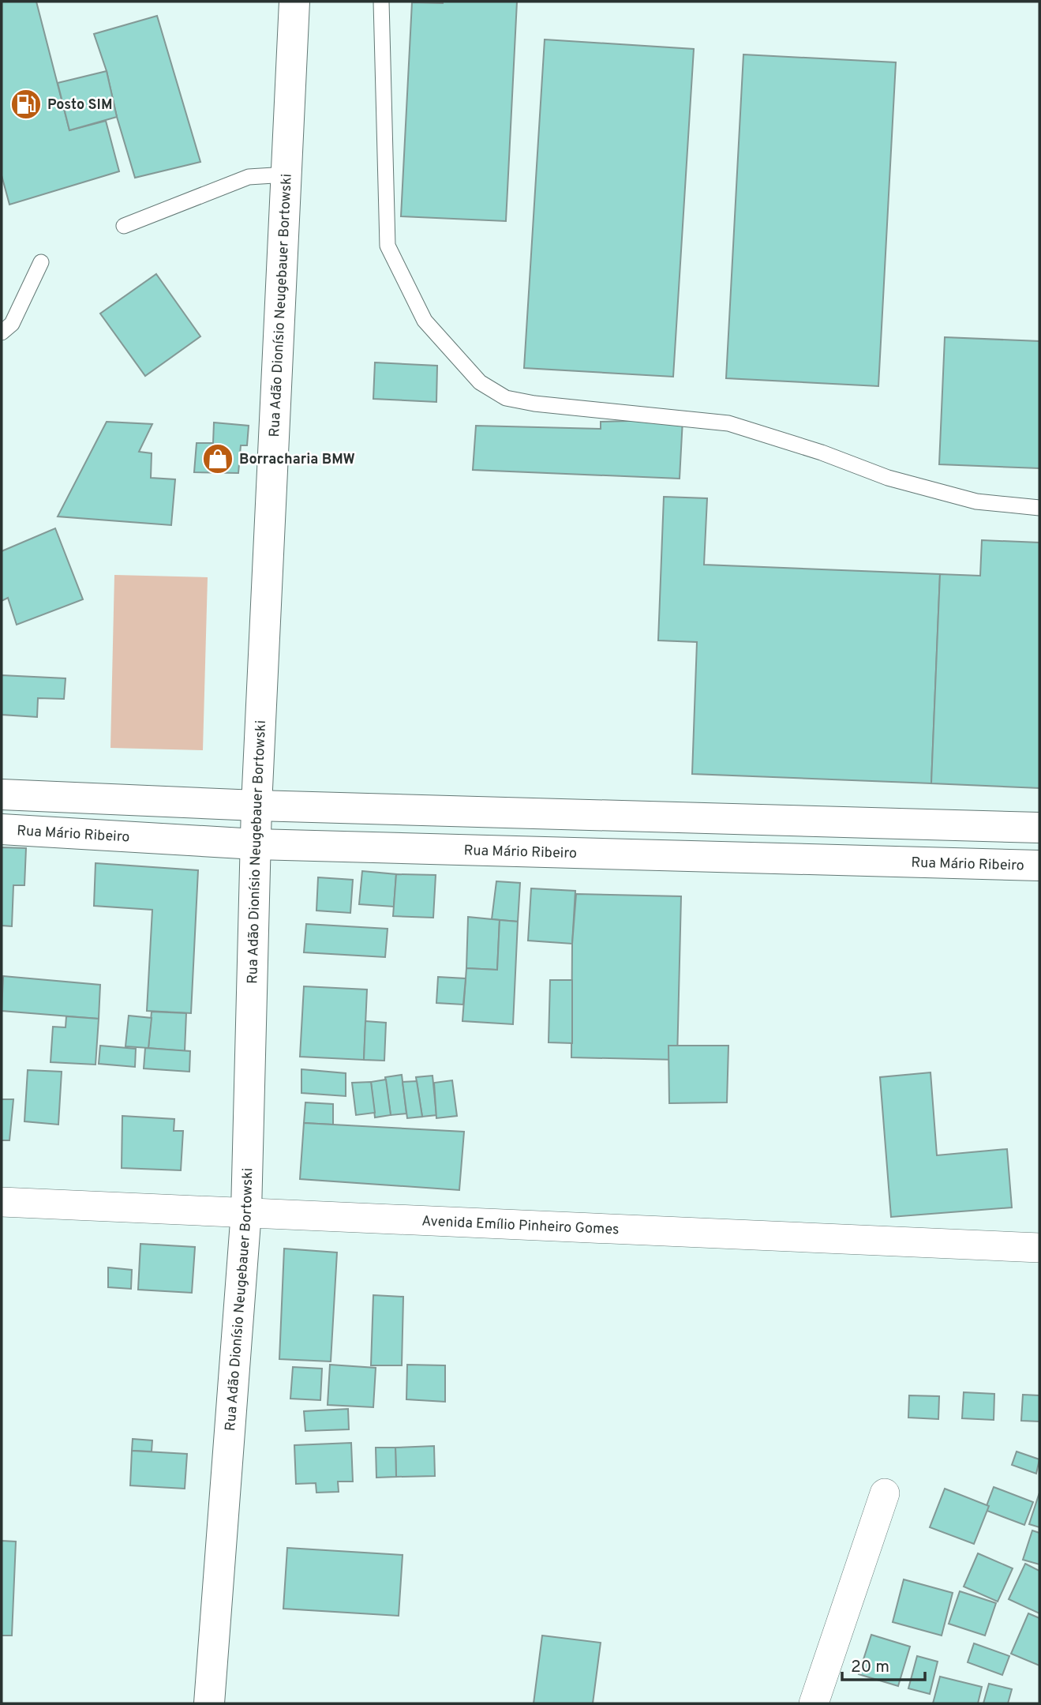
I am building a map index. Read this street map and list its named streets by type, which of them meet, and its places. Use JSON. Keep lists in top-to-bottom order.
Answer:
{
  "streets": {
    "main road": ["Rua Adão Dionísio Neugebauer Bortowski", "Rua Mário Ribeiro"],
    "street": ["Avenida Emílio Pinheiro Gomes"]
  },
  "crossings": [
    ["Rua Adão Dionísio Neugebauer Bortowski", "Rua Mário Ribeiro"],
    ["Rua Adão Dionísio Neugebauer Bortowski", "Avenida Emílio Pinheiro Gomes"]
  ],
  "places": {
    "fuel station": ["Posto SIM"],
    "shop": ["Borracharia BMW"]
  },
  "scale_bar": "20 m"
}
